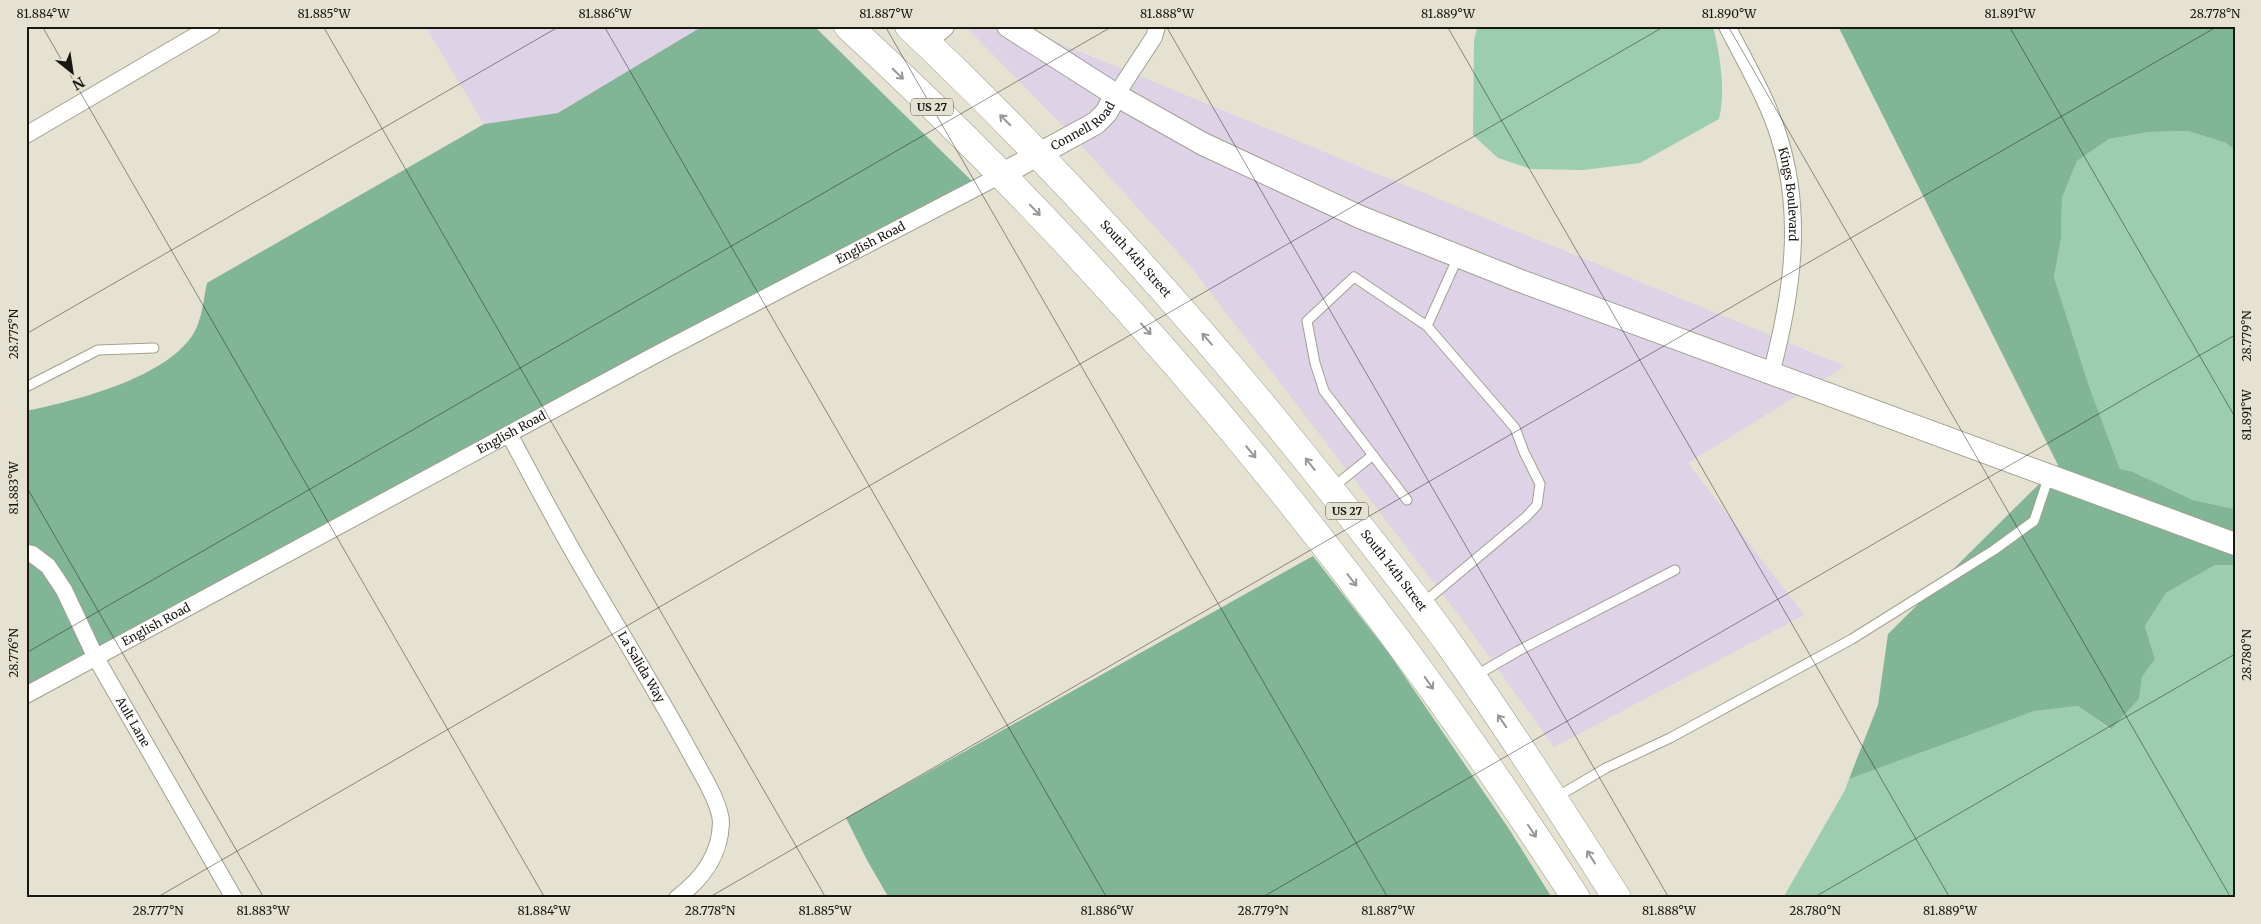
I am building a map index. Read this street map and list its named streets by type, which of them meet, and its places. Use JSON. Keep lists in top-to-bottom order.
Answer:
{
  "streets": {
    "highway": ["US 27", "South 14th Street"],
    "street": [
      "Connell Road",
      "Kings Boulevard",
      "English Road",
      "La Salida Way",
      "Ault Lane"
    ]
  },
  "crossings": [
    ["US 27", "Connell Road"],
    ["US 27", "English Road"],
    ["US 27", "South 14th Street"],
    ["Connell Road", "English Road"],
    ["Connell Road", "South 14th Street"],
    ["English Road", "La Salida Way"],
    ["English Road", "Ault Lane"]
  ],
  "north": "bottom right",
  "coordinates": [
    "81.884°W",
    "81.885°W",
    "81.886°W",
    "81.887°W",
    "81.888°W",
    "81.889°W",
    "81.890°W",
    "81.891°W",
    "28.778°N",
    "28.775°N",
    "28.779°N",
    "81.883°W",
    "28.776°N",
    "28.780°N",
    "28.777°N"
  ]
}
